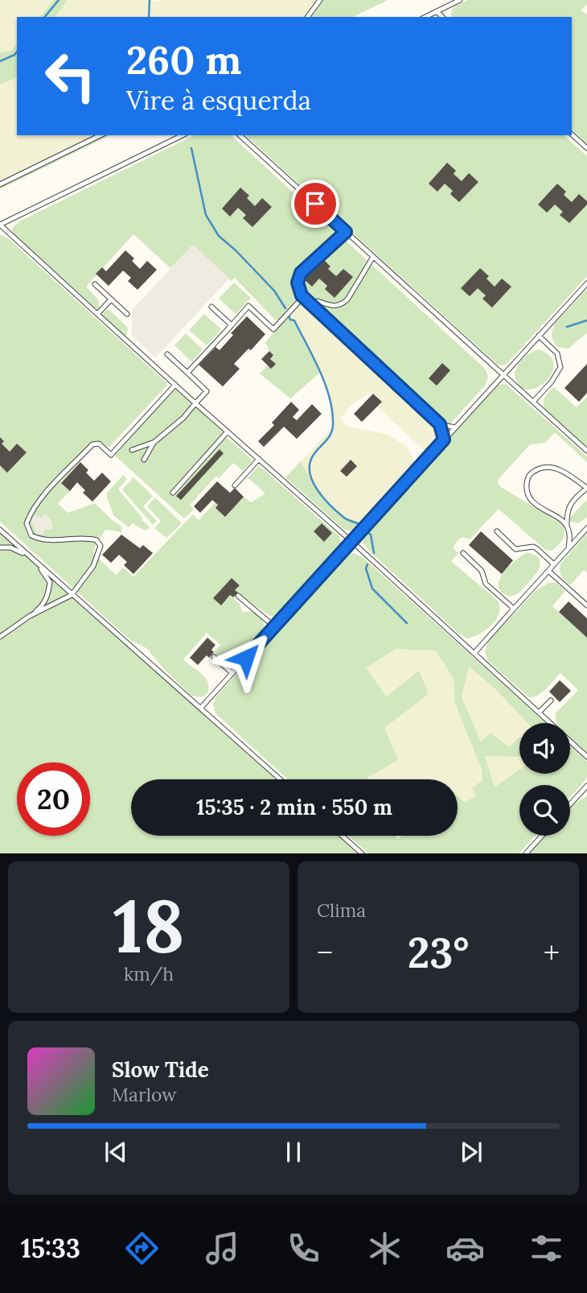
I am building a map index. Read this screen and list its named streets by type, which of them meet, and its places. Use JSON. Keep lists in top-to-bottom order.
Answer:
{
  "page": {
    "turn": ["260 m", "Vire à esquerda"],
    "limit": "20",
    "trip": "15:35 · 2 min · 550 m",
    "tile": [
      ["18", "km/h"],
      "Clima"
    ],
    "heat": ["−", "23°", "+"],
    "song": ["Slow Tide", "Marlow"],
    "tabs": "15:33"
  }
}
